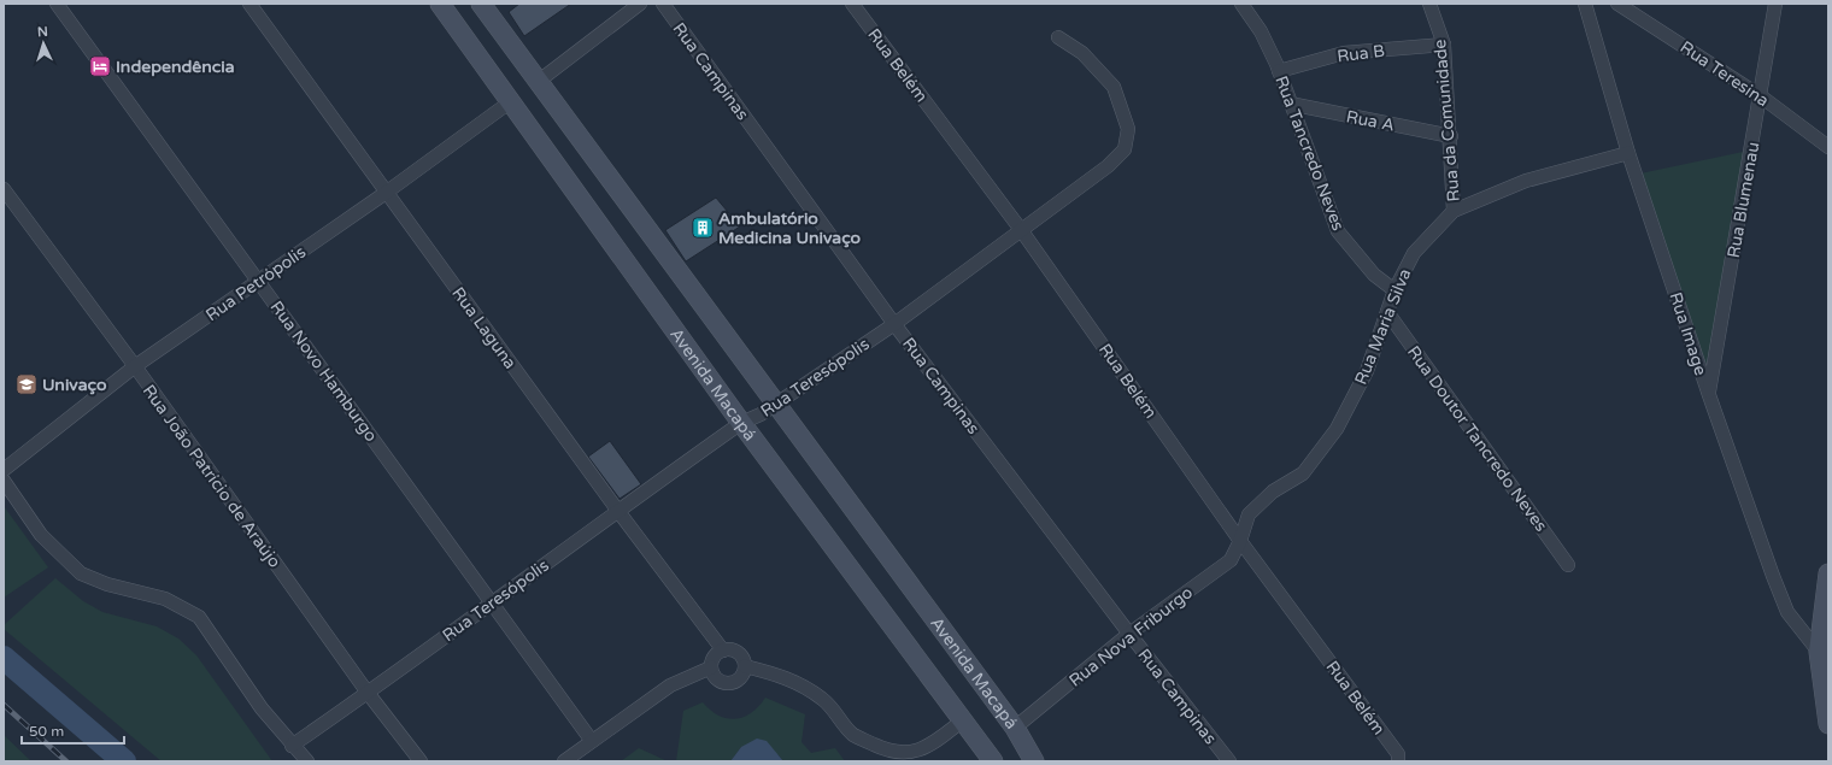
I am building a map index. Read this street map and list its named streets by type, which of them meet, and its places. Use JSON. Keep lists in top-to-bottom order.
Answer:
{
  "streets": {
    "main road": ["Avenida Macapá"],
    "street": [
      "Rua B",
      "Rua Belém",
      "Rua Campinas",
      "Rua Teresina",
      "Rua A",
      "Rua da Comunidade",
      "Rua Tancredo Neves",
      "Rua Blumenau",
      "Rua Petrópolis",
      "Rua Maria Silva",
      "Rua Laguna",
      "Rua Image",
      "Rua Novo Hamburgo",
      "Rua Teresópolis",
      "Rua Doutor Tancredo Neves",
      "Rua João Patrício de Araújo",
      "Rua Nova Friburgo"
    ]
  },
  "crossings": [
    ["Rua B", "Rua da Comunidade"],
    ["Rua B", "Rua Tancredo Neves"],
    ["Rua Belém", "Rua Maria Silva"],
    ["Rua Belém", "Rua Teresópolis"],
    ["Rua Belém", "Rua Nova Friburgo"],
    ["Rua Campinas", "Rua Teresópolis"],
    ["Rua Campinas", "Rua Nova Friburgo"],
    ["Rua Teresina", "Rua Blumenau"],
    ["Rua A", "Rua da Comunidade"],
    ["Rua A", "Rua Tancredo Neves"],
    ["Rua da Comunidade", "Rua Maria Silva"],
    ["Rua Tancredo Neves", "Rua Maria Silva"],
    ["Rua Blumenau", "Rua Image"],
    ["Rua Petrópolis", "Rua Laguna"],
    ["Rua Petrópolis", "Rua Novo Hamburgo"],
    ["Rua Petrópolis", "Avenida Macapá"],
    ["Rua Petrópolis", "Rua João Patrício de Araújo"],
    ["Rua Maria Silva", "Rua Image"],
    ["Rua Maria Silva", "Rua Doutor Tancredo Neves"],
    ["Rua Maria Silva", "Rua Nova Friburgo"],
    ["Rua Laguna", "Rua Teresópolis"],
    ["Rua Novo Hamburgo", "Rua Teresópolis"],
    ["Rua Teresópolis", "Avenida Macapá"],
    ["Rua Teresópolis", "Rua João Patrício de Araújo"],
    ["Avenida Macapá", "Rua Nova Friburgo"]
  ],
  "places": {
    "hotel": ["Independência"],
    "building": ["Ambulatório Medicina Univaço"],
    "school or university": ["Univaço"]
  },
  "scale_bar": "50 m",
  "north": "top"
}
